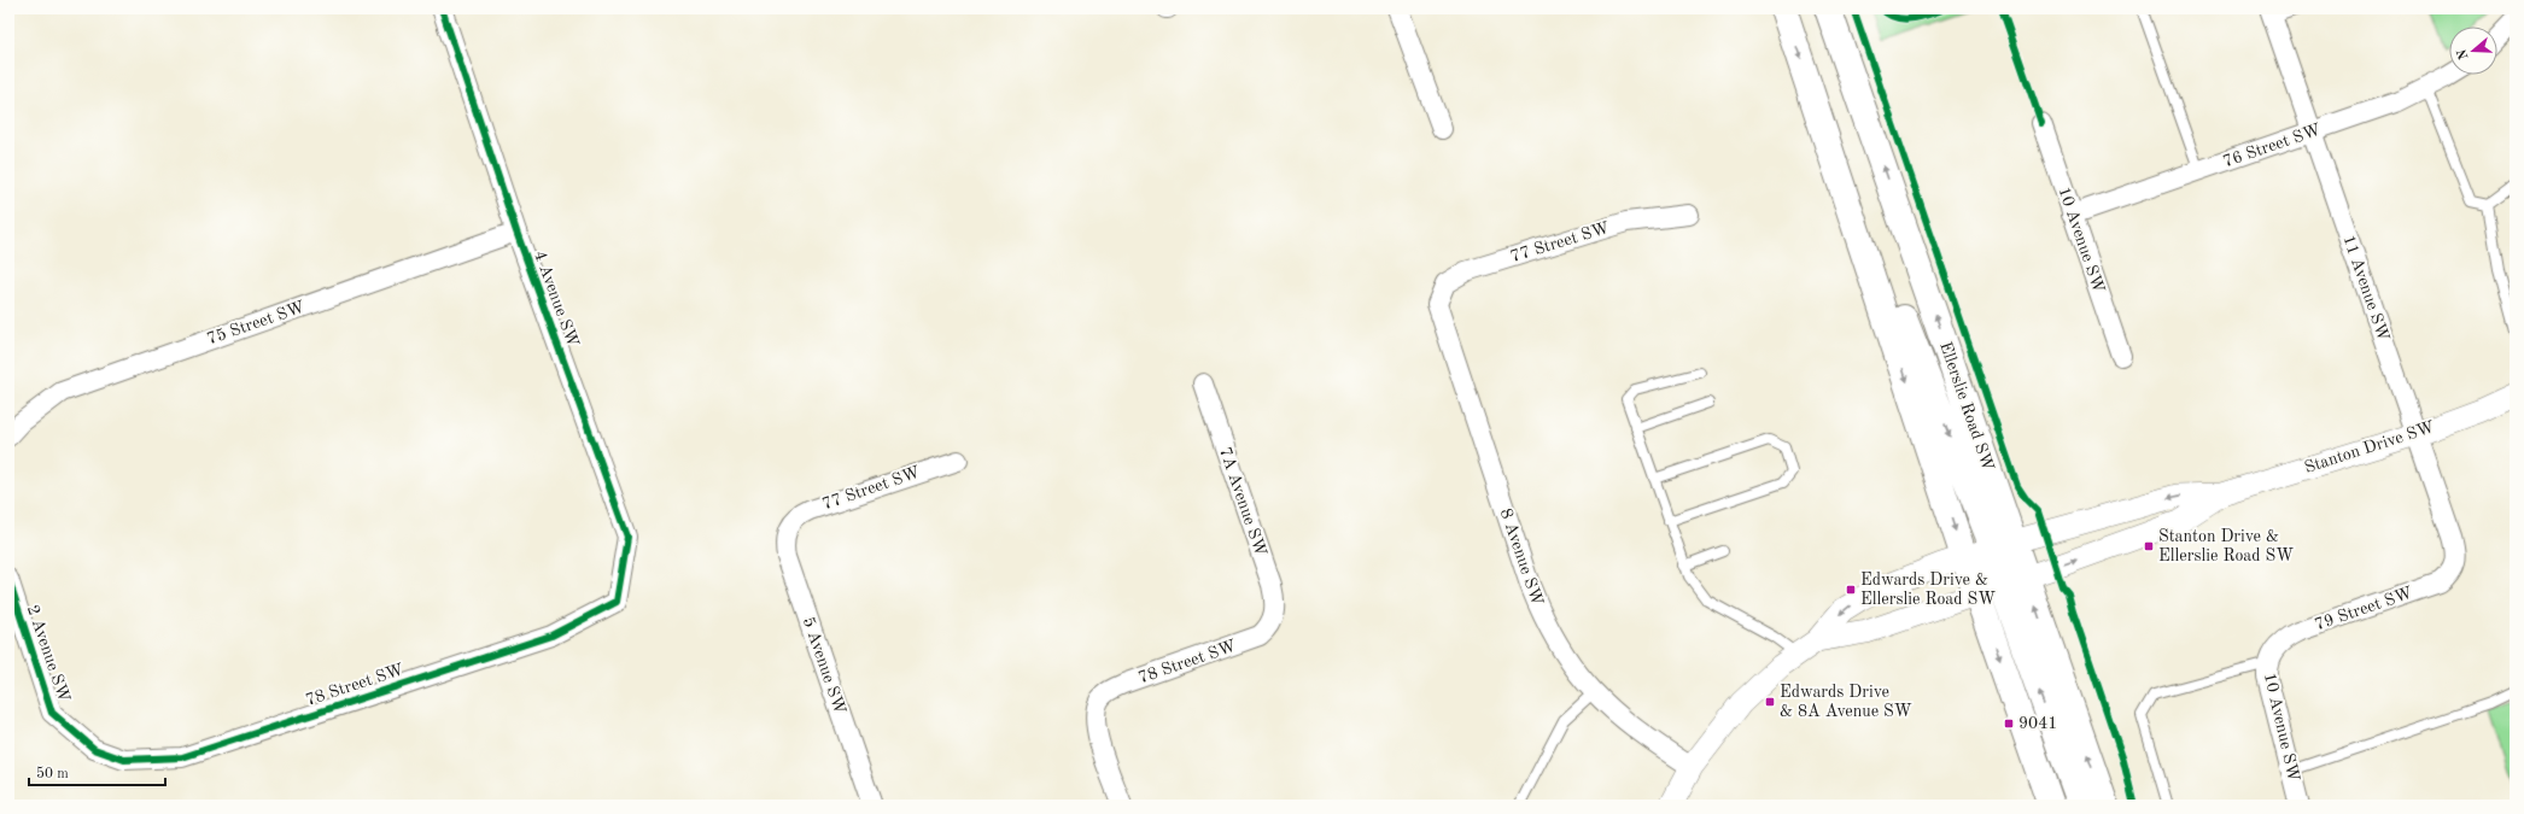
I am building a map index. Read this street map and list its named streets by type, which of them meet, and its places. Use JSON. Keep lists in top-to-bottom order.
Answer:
{
  "streets": {
    "main road": ["Ellerslie Road SW"],
    "street": [
      "76 Street SW",
      "10 Avenue SW",
      "77 Street SW",
      "11 Avenue SW",
      "4 Avenue SW",
      "75 Street SW",
      "Stanton Drive SW",
      "7A Avenue SW",
      "8 Avenue SW",
      "79 Street SW",
      "2 Avenue SW",
      "78 Street SW",
      "5 Avenue SW"
    ]
  },
  "crossings": [
    ["76 Street SW", "10 Avenue SW"],
    ["76 Street SW", "11 Avenue SW"],
    ["10 Avenue SW", "79 Street SW"],
    ["77 Street SW", "8 Avenue SW"],
    ["77 Street SW", "5 Avenue SW"],
    ["11 Avenue SW", "Stanton Drive SW"],
    ["11 Avenue SW", "79 Street SW"],
    ["4 Avenue SW", "75 Street SW"],
    ["4 Avenue SW", "78 Street SW"],
    ["Ellerslie Road SW", "Stanton Drive SW"],
    ["7A Avenue SW", "78 Street SW"],
    ["2 Avenue SW", "78 Street SW"]
  ],
  "places": {
    "transit": [
      "Stanton Drive & Ellerslie Road SW",
      "Edwards Drive & Ellerslie Road SW",
      "Edwards Drive & 8A Avenue SW",
      "9041"
    ]
  },
  "scale_bar": "50 m",
  "north": "left"
}
